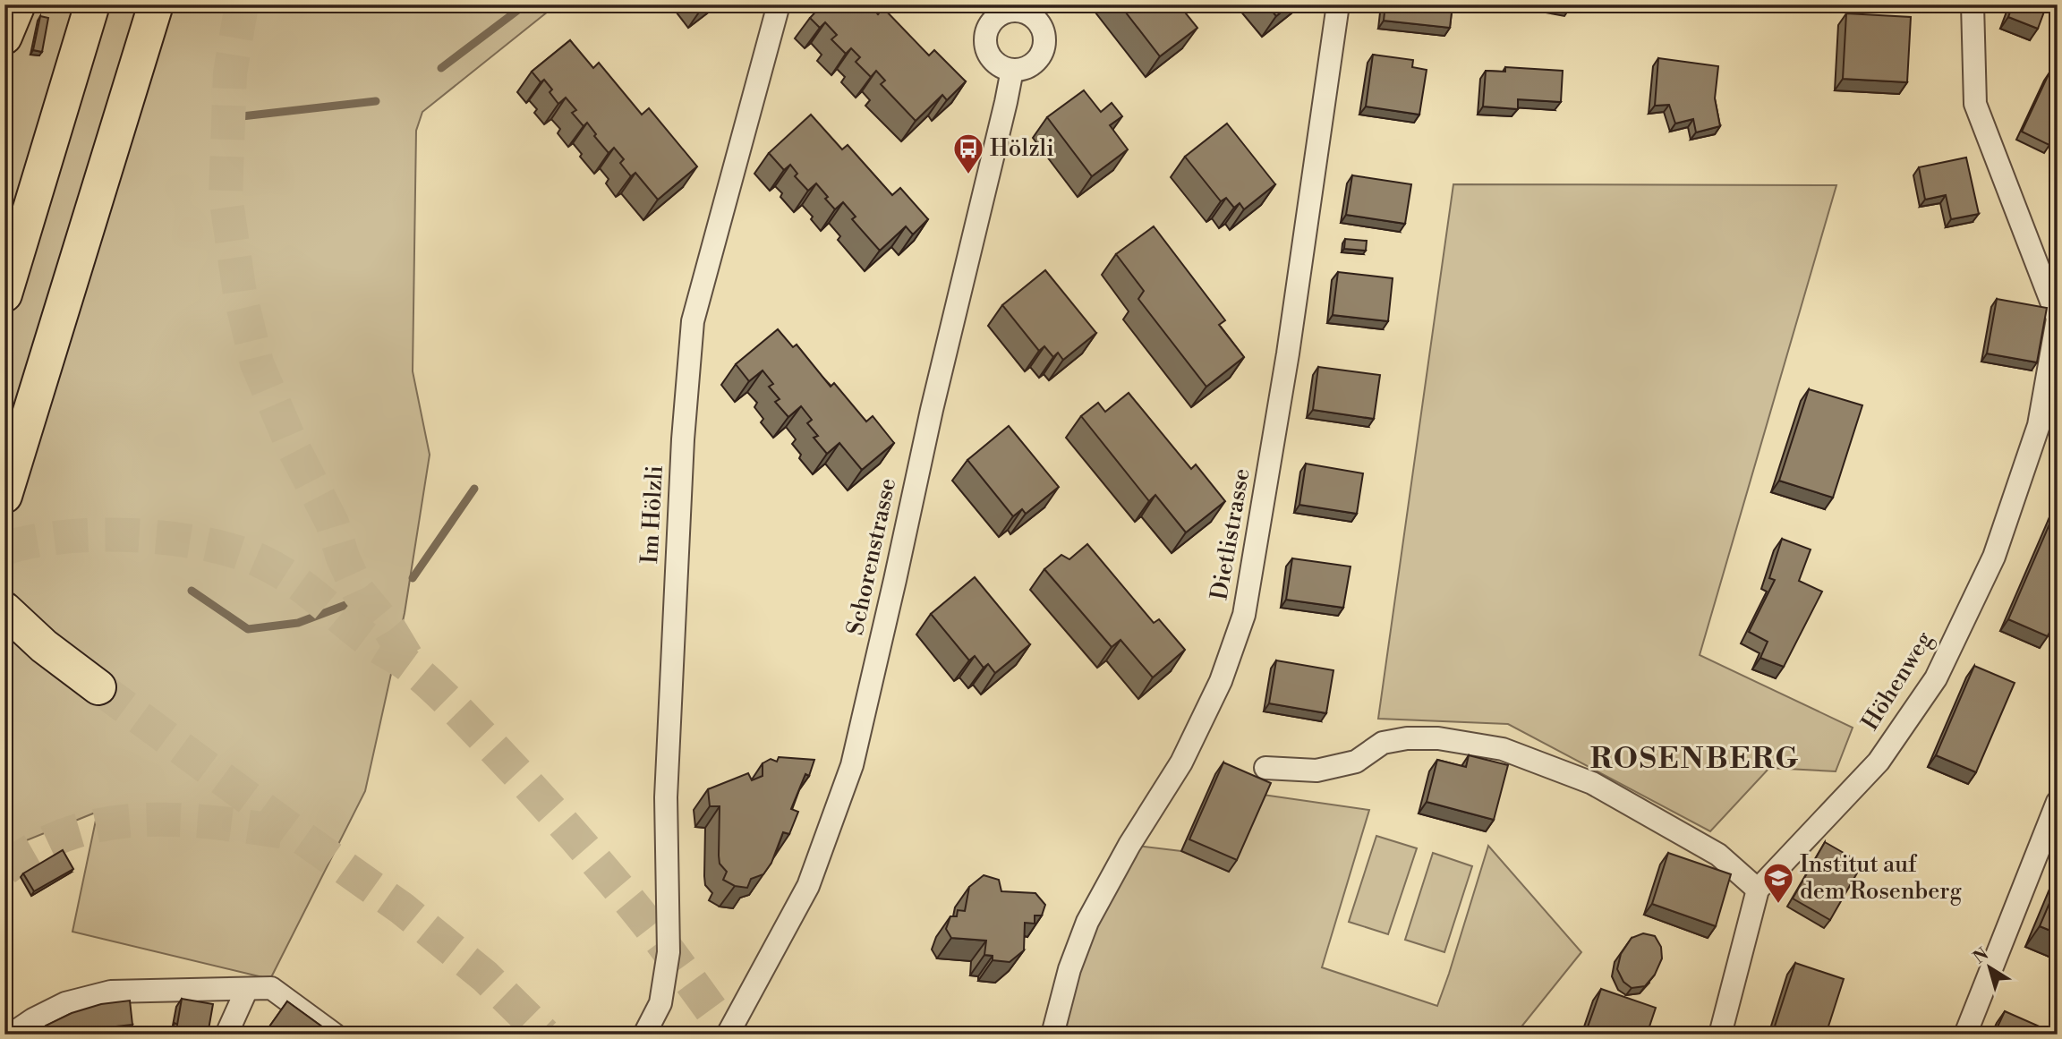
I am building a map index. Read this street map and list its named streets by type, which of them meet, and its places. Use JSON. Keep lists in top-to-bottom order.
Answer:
{
  "streets": {
    "street": [
      "Im Hölzli",
      "Dietlistrasse",
      "Schorenstrasse",
      "Höhenweg"
    ]
  },
  "districts": ["ROSENBERG"],
  "places": {
    "bus stop": ["Hölzli"],
    "school or university": ["Institut auf dem Rosenberg"]
  },
  "north": "top left"
}
